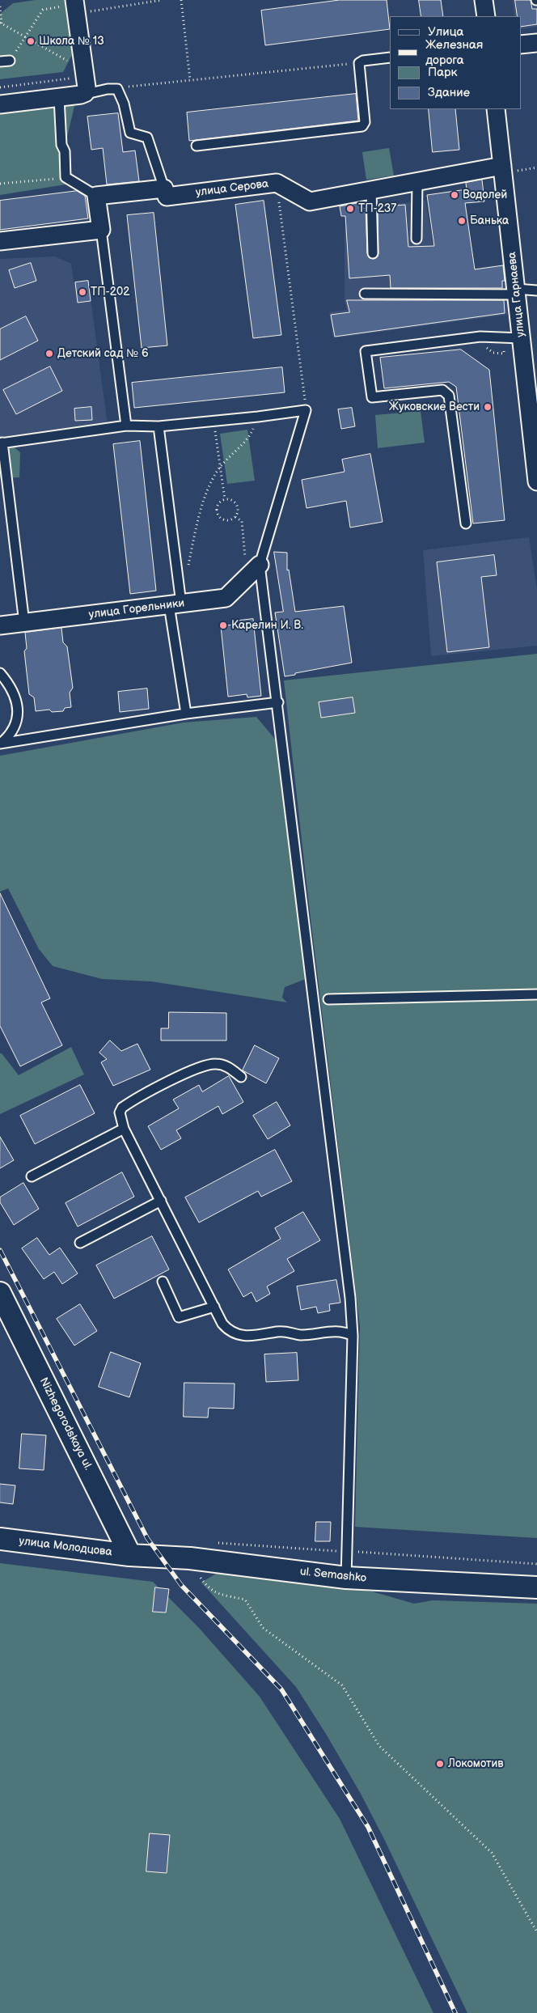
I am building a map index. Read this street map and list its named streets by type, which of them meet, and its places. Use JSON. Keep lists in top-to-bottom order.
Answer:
{
  "streets": {
    "street": [
      "улица Серова",
      "улица Гарнаева",
      "улица Горельники",
      "Nizhegorodskaya ul.",
      "улица Молодцова",
      "ul. Semashko"
    ]
  },
  "crossings": [
    ["улица Серова", "улица Гарнаева"],
    ["Nizhegorodskaya ul.", "улица Молодцова"],
    ["Nizhegorodskaya ul.", "ul. Semashko"],
    ["улица Молодцова", "ul. Semashko"]
  ],
  "places": [
    "Школа № 13",
    "Водолей",
    "ТП-237",
    "Банька",
    "ТП-202",
    "Детский сад № 6",
    "Жуковские Вести",
    "Карелин И. В.",
    "Локомотив"
  ],
  "legend": [
    "Улица",
    "Железная дорога",
    "Парк",
    "Здание"
  ]
}
